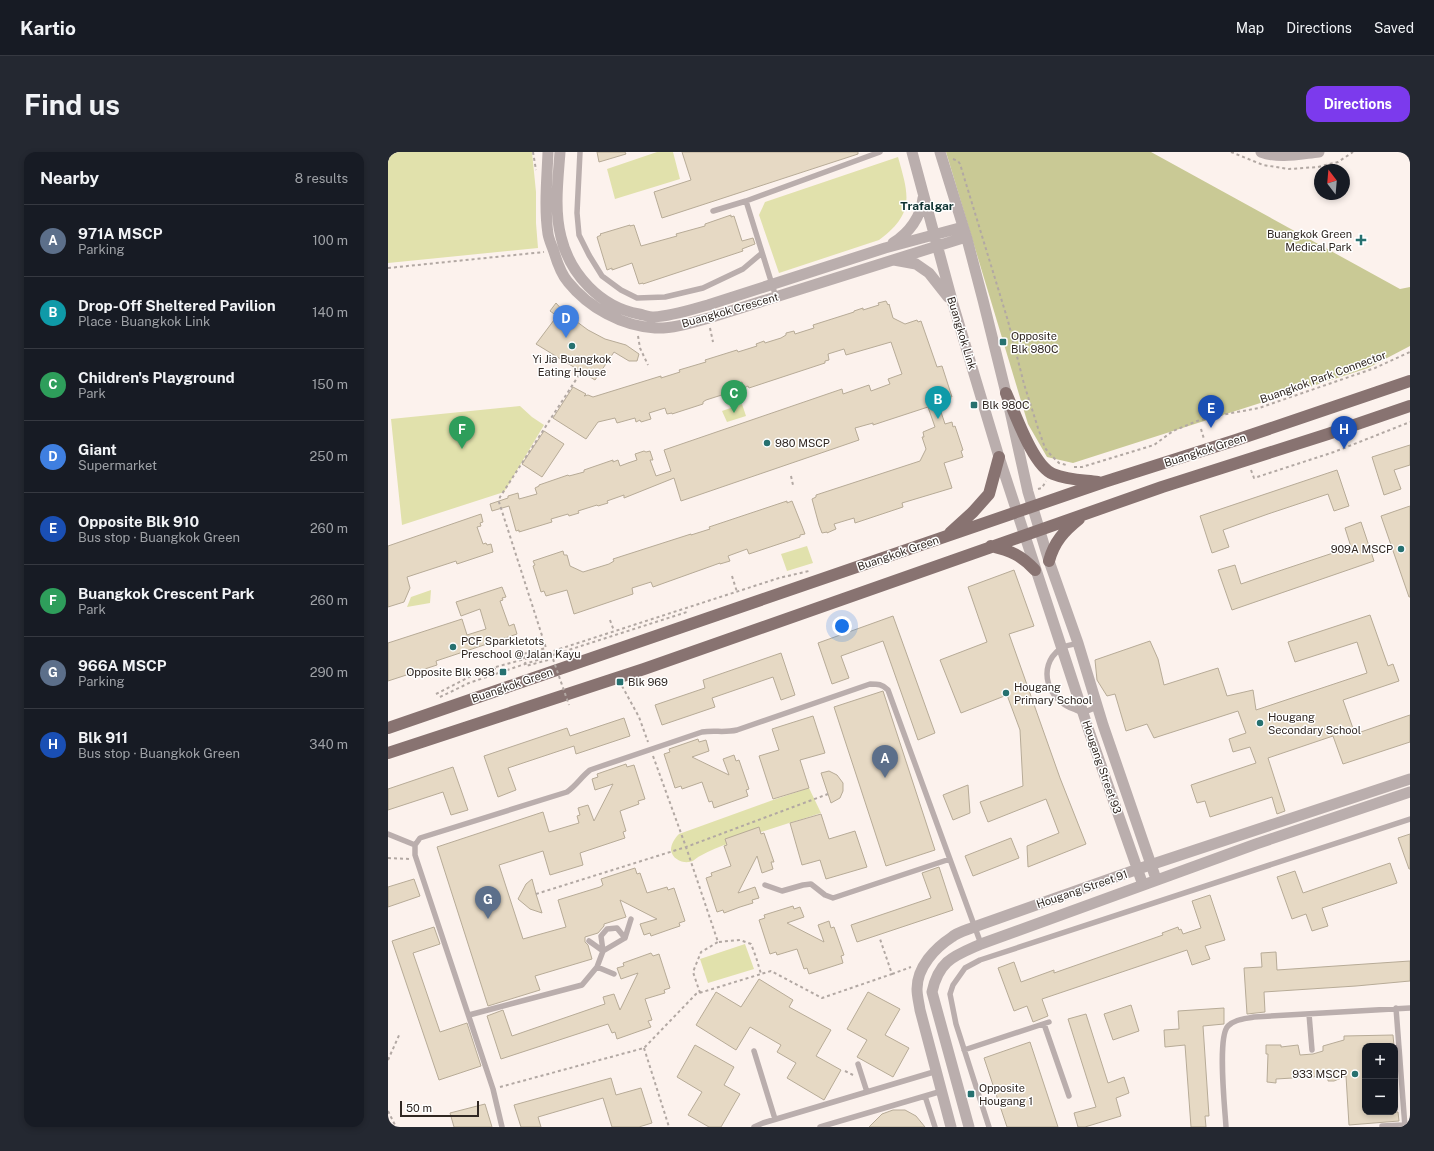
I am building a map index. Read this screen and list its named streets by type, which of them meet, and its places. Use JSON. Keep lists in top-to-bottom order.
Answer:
{
  "streets": {
    "main road": ["Buangkok Green"],
    "street": [
      "Buangkok Crescent",
      "Buangkok Link",
      "Hougang Street 93",
      "Hougang Street 91"
    ],
    "path": ["Buangkok Park Connector"]
  },
  "crossings": [
    ["Buangkok Crescent", "Buangkok Link"],
    ["Buangkok Link", "Buangkok Green"],
    ["Buangkok Link", "Hougang Street 93"],
    ["Buangkok Green", "Hougang Street 93"],
    ["Hougang Street 93", "Hougang Street 91"]
  ],
  "districts": ["Trafalgar"],
  "places": {
    "health": ["Buangkok Green Medical Park"],
    "transit": [
      "Opposite Blk 980C",
      "Blk 980C",
      "Opposite Blk 968",
      "Blk 969",
      "Opposite Hougang 1"
    ],
    "other": [
      "Yi Jia Buangkok Eating House",
      "980 MSCP",
      "909A MSCP",
      "PCF Sparkletots Preschool @ Jalan Kayu",
      "Hougang Primary School",
      "Hougang Secondary School",
      "933 MSCP"
    ]
  },
  "scale_bar": "50 m",
  "north": "top",
  "page": {
    "header": "Kartio",
    "nav": ["Map", "Directions", "Saved"],
    "buttons": "Directions",
    "title": "Find us",
    "heading": ["Nearby", "8 results"],
    "list": [
      {
        "mark": "A",
        "name": "971A MSCP",
        "note": "Parking",
        "value": "100 m"
      },
      {
        "mark": "B",
        "name": "Drop-Off Sheltered Pavilion",
        "note": "Place · Buangkok Link",
        "value": "140 m"
      },
      {
        "mark": "C",
        "name": "Children's Playground",
        "note": "Park",
        "value": "150 m"
      },
      {
        "mark": "D",
        "name": "Giant",
        "note": "Supermarket",
        "value": "250 m"
      },
      {
        "mark": "E",
        "name": "Opposite Blk 910",
        "note": "Bus stop · Buangkok Green",
        "value": "260 m"
      },
      {
        "mark": "F",
        "name": "Buangkok Crescent Park",
        "note": "Park",
        "value": "260 m"
      },
      {
        "mark": "G",
        "name": "966A MSCP",
        "note": "Parking",
        "value": "290 m"
      },
      {
        "mark": "H",
        "name": "Blk 911",
        "note": "Bus stop · Buangkok Green",
        "value": "340 m"
      }
    ],
    "pins": [
      "D",
      "C",
      "B",
      "E",
      "F",
      "H",
      "A",
      "G"
    ],
    "map_buttons": ["+", "−"],
    "scale": "50 m"
  }
}
